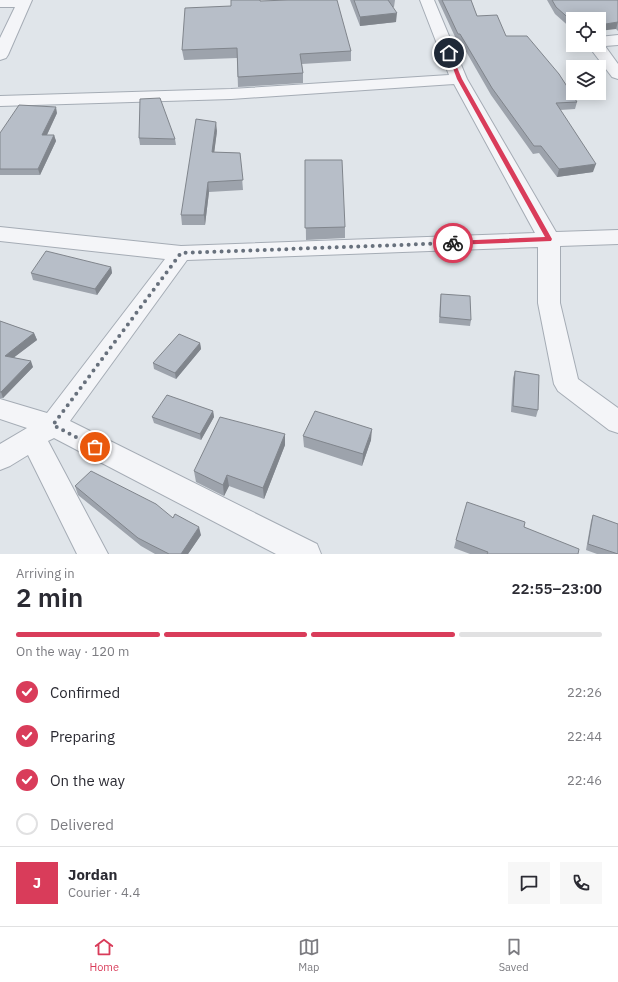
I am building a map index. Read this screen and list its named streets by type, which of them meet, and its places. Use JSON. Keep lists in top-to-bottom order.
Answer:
{
  "page": {
    "heading": ["2 min", "Arriving in", "22:55–23:00"],
    "panel": ["Jordan", "Courier · 4.4"],
    "bar": "On the way · 120 m",
    "list": [
      ["Confirmed", "22:26"],
      ["Preparing", "22:44"],
      ["On the way", "22:46"],
      "Delivered"
    ],
    "round": "J",
    "tabs": ["Home", "Map", "Saved"]
  }
}
